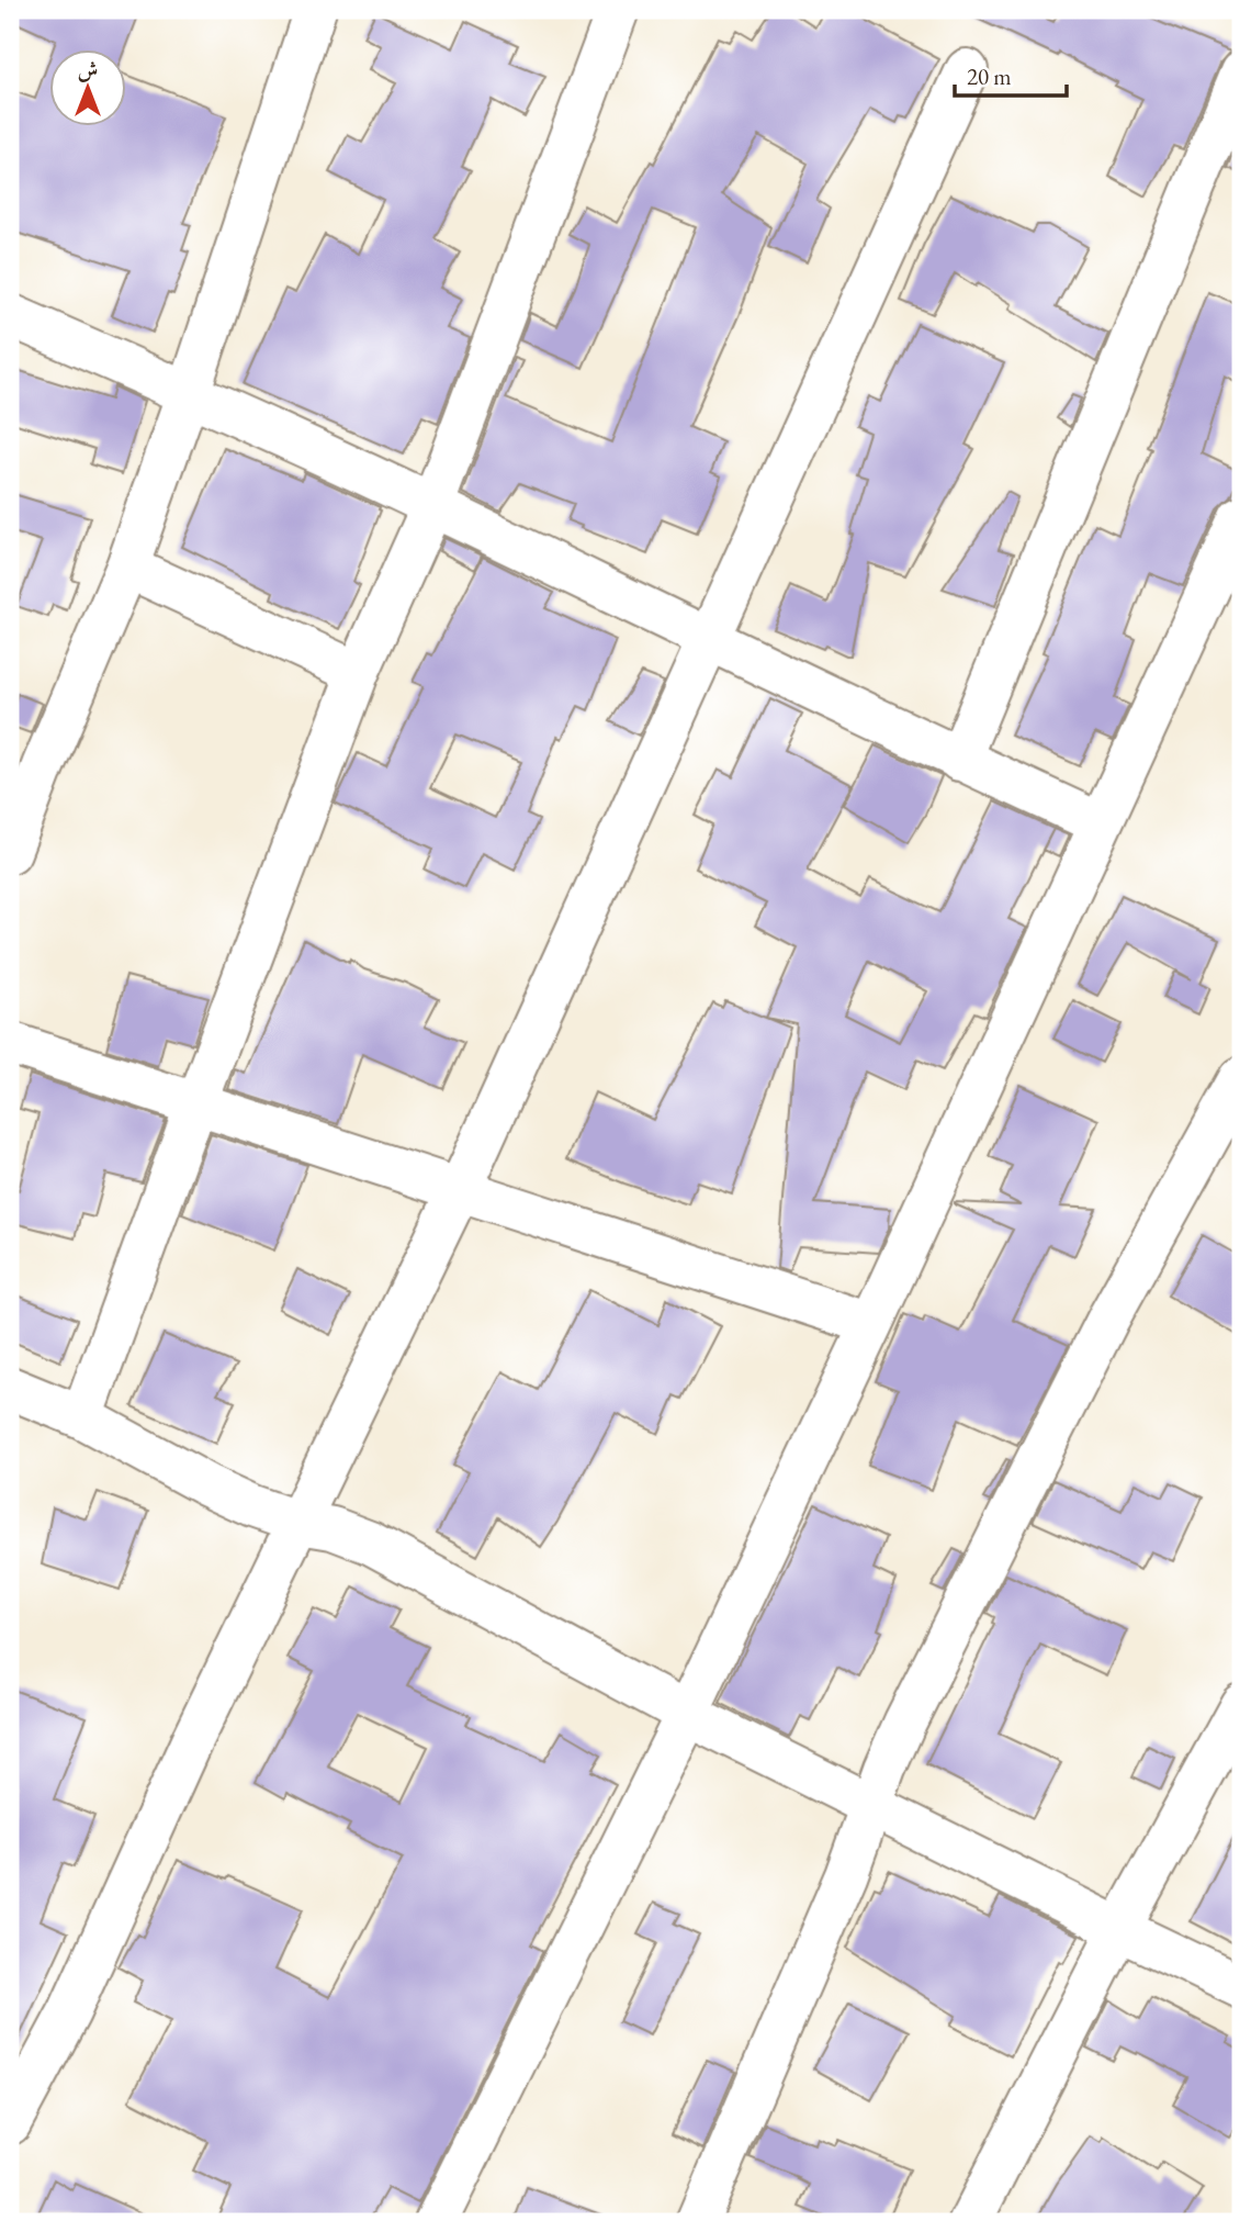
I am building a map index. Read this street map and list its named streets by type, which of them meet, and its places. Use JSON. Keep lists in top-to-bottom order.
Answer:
{
  "scale_bar": "20 m",
  "north": "top"
}
